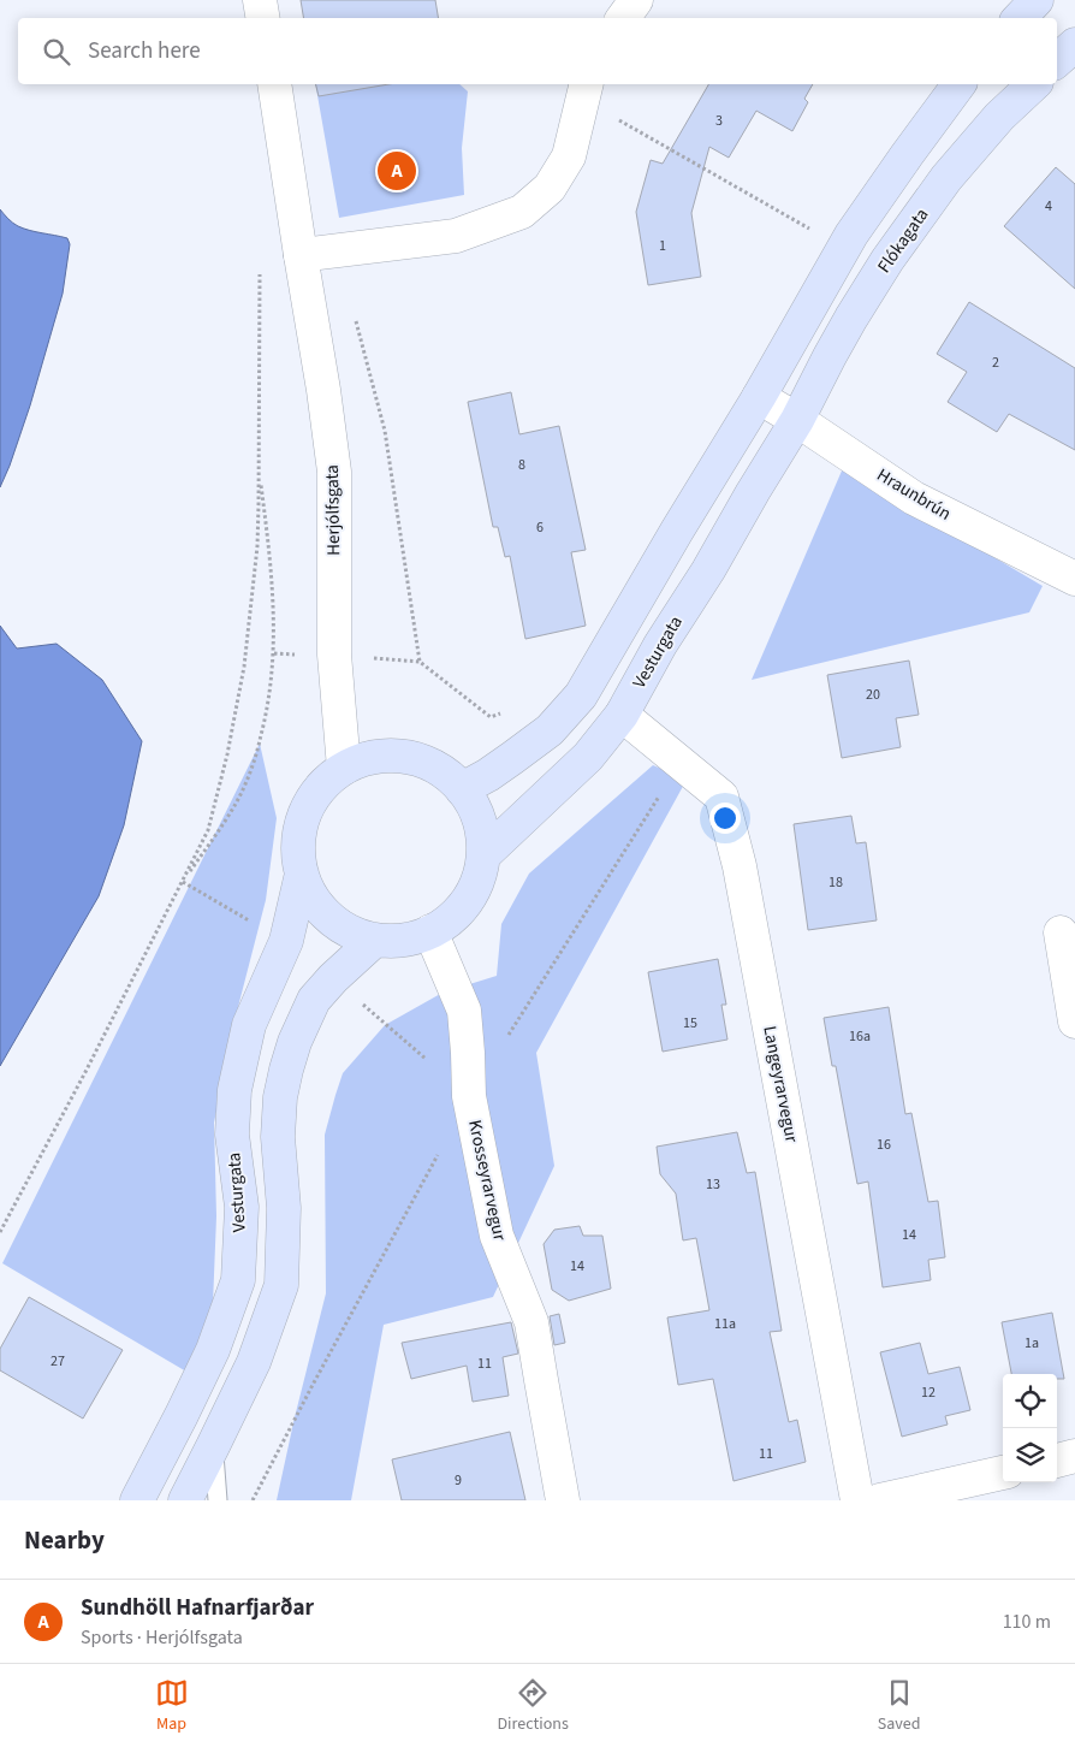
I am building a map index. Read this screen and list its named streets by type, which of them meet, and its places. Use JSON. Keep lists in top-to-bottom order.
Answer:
{
  "streets": {
    "main road": ["Flókagata", "Vesturgata"],
    "street": [
      "Hraunbrún",
      "Herjólfsgata",
      "Langeyrarvegur",
      "Krosseyrarvegur"
    ]
  },
  "crossings": [
    ["Flókagata", "Hraunbrún"],
    ["Flókagata", "Vesturgata"],
    ["Hraunbrún", "Vesturgata"],
    ["Herjólfsgata", "Vesturgata"],
    ["Herjólfsgata", "Krosseyrarvegur"],
    ["Vesturgata", "Langeyrarvegur"],
    ["Vesturgata", "Krosseyrarvegur"]
  ],
  "house_numbers": [
    "3",
    "4",
    "1",
    "2",
    "8",
    "6",
    "20",
    "18",
    "15",
    "16a",
    "16",
    "13",
    "14",
    "14",
    "11a",
    "1a",
    "27",
    "11",
    "12",
    "11",
    "9"
  ],
  "page": {
    "search": "Search here",
    "pins": "A",
    "heading": "Nearby",
    "list": [
      {
        "mark": "A",
        "name": "Sundhöll Hafnarfjarðar",
        "note": "Sports · Herjólfsgata",
        "value": "110 m"
      }
    ],
    "nav": ["Map", "Directions", "Saved"]
  }
}
